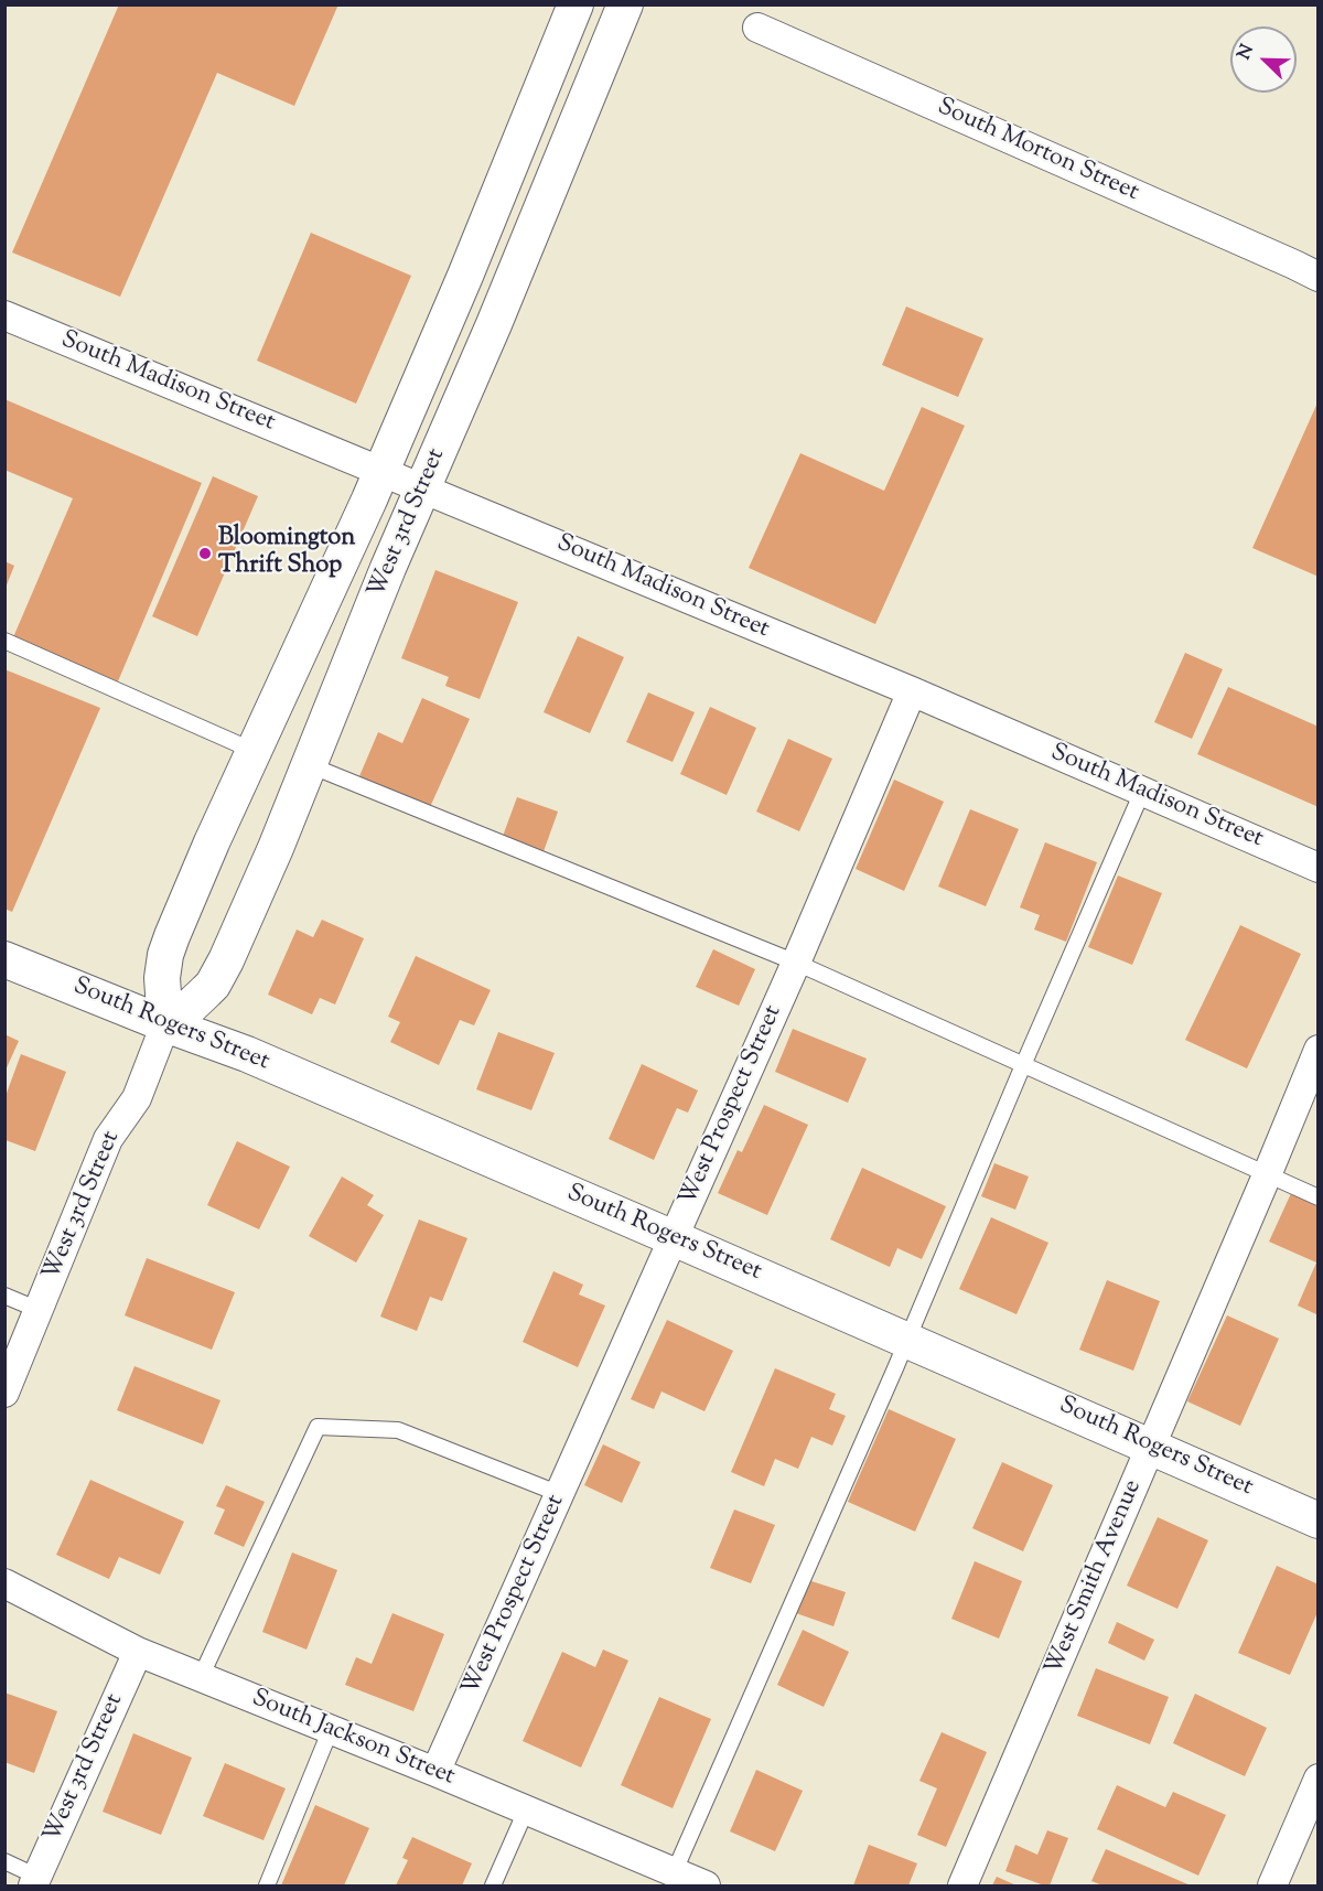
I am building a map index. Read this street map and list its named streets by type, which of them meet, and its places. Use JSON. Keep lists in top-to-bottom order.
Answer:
{
  "streets": {
    "street": [
      "South Morton Street",
      "South Madison Street",
      "West 3rd Street",
      "South Rogers Street",
      "West Prospect Street",
      "West Smith Avenue",
      "South Jackson Street"
    ]
  },
  "crossings": [
    ["South Madison Street", "West 3rd Street"],
    ["South Madison Street", "West Prospect Street"],
    ["West 3rd Street", "South Rogers Street"],
    ["West 3rd Street", "South Jackson Street"],
    ["South Rogers Street", "West Prospect Street"],
    ["South Rogers Street", "West Smith Avenue"],
    ["West Prospect Street", "South Jackson Street"]
  ],
  "places": ["Bloomington Thrift Shop"],
  "north": "top left"
}
